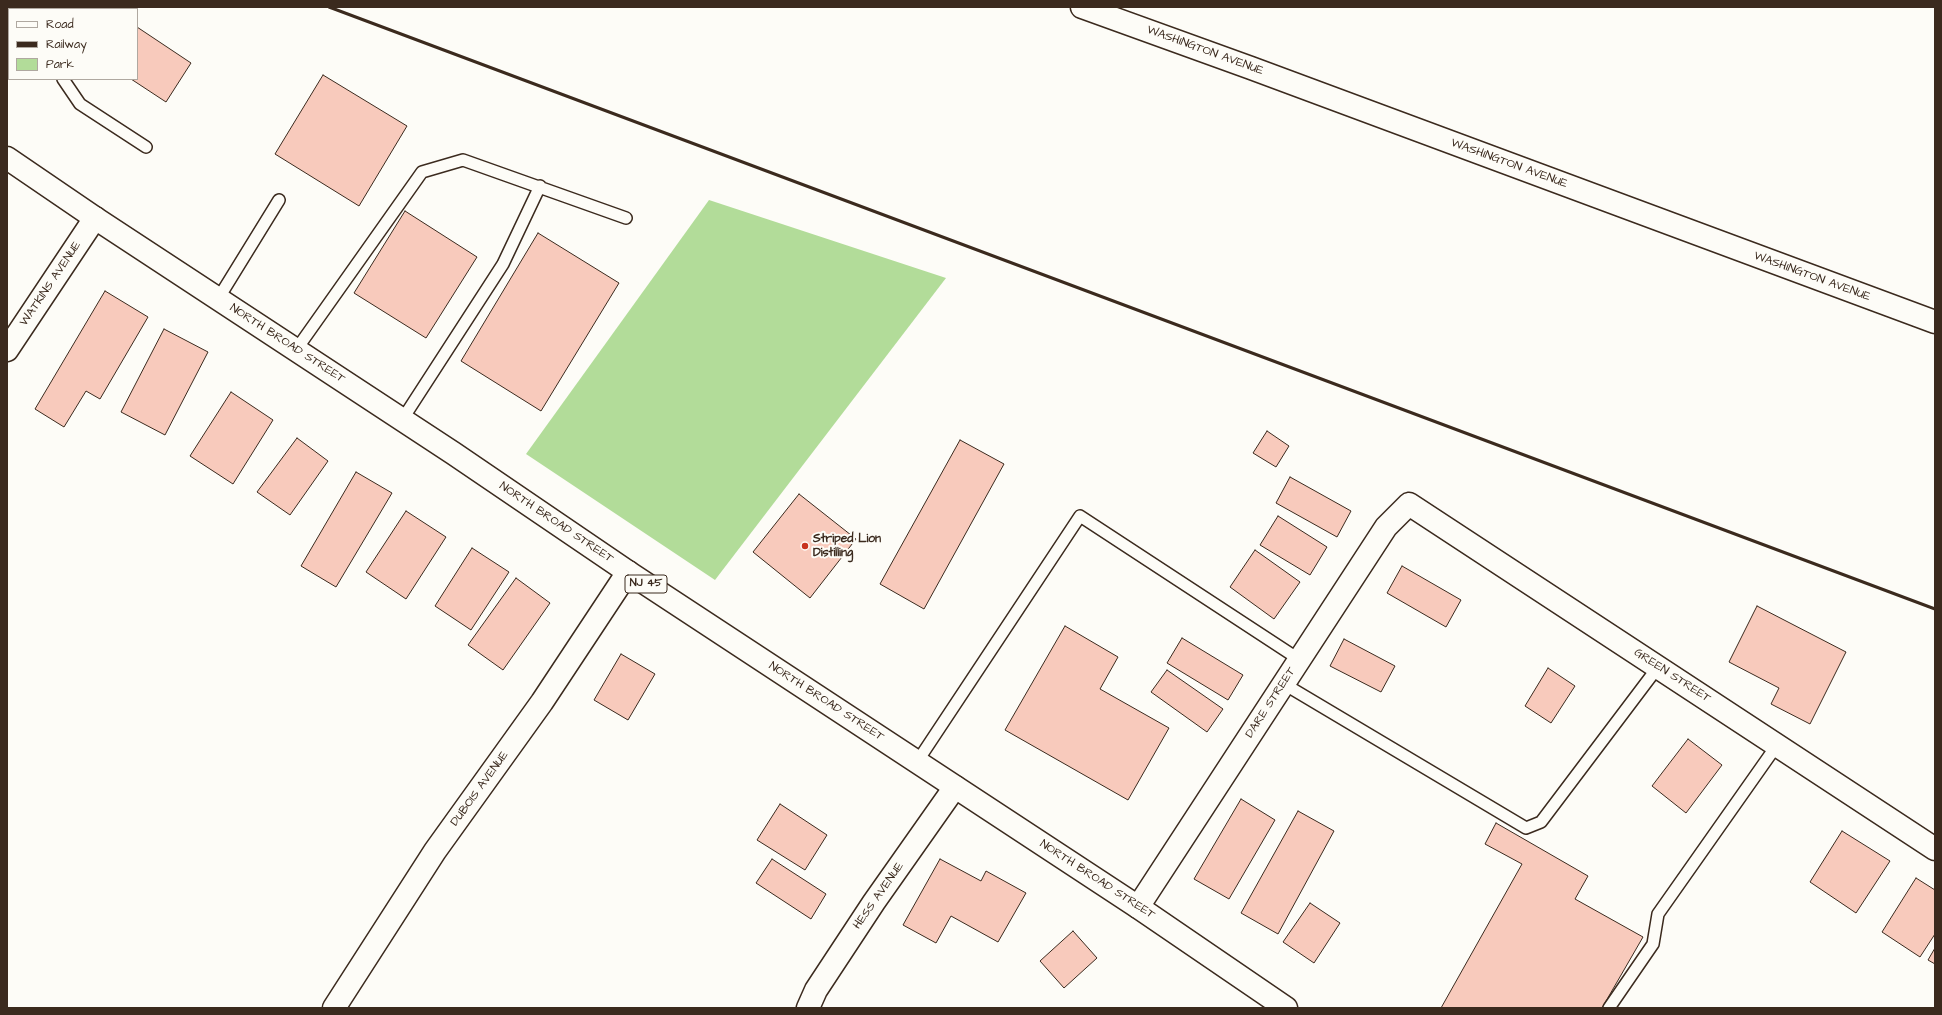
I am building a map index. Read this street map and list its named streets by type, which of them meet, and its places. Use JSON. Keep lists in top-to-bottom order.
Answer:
{
  "streets": {
    "street": [
      "WASHINGTON AVENUE",
      "WATKINS AVENUE",
      "NORTH BROAD STREET",
      "NJ 45",
      "GREEN STREET",
      "DARE STREET",
      "DUBOIS AVENUE",
      "HESS AVENUE"
    ]
  },
  "crossings": [
    ["WATKINS AVENUE", "NORTH BROAD STREET"],
    ["NORTH BROAD STREET", "DARE STREET"],
    ["NORTH BROAD STREET", "DUBOIS AVENUE"],
    ["NORTH BROAD STREET", "HESS AVENUE"],
    ["GREEN STREET", "DARE STREET"]
  ],
  "places": ["Striped Lion Distilling"],
  "legend": ["Road", "Railway", "Park"]
}
